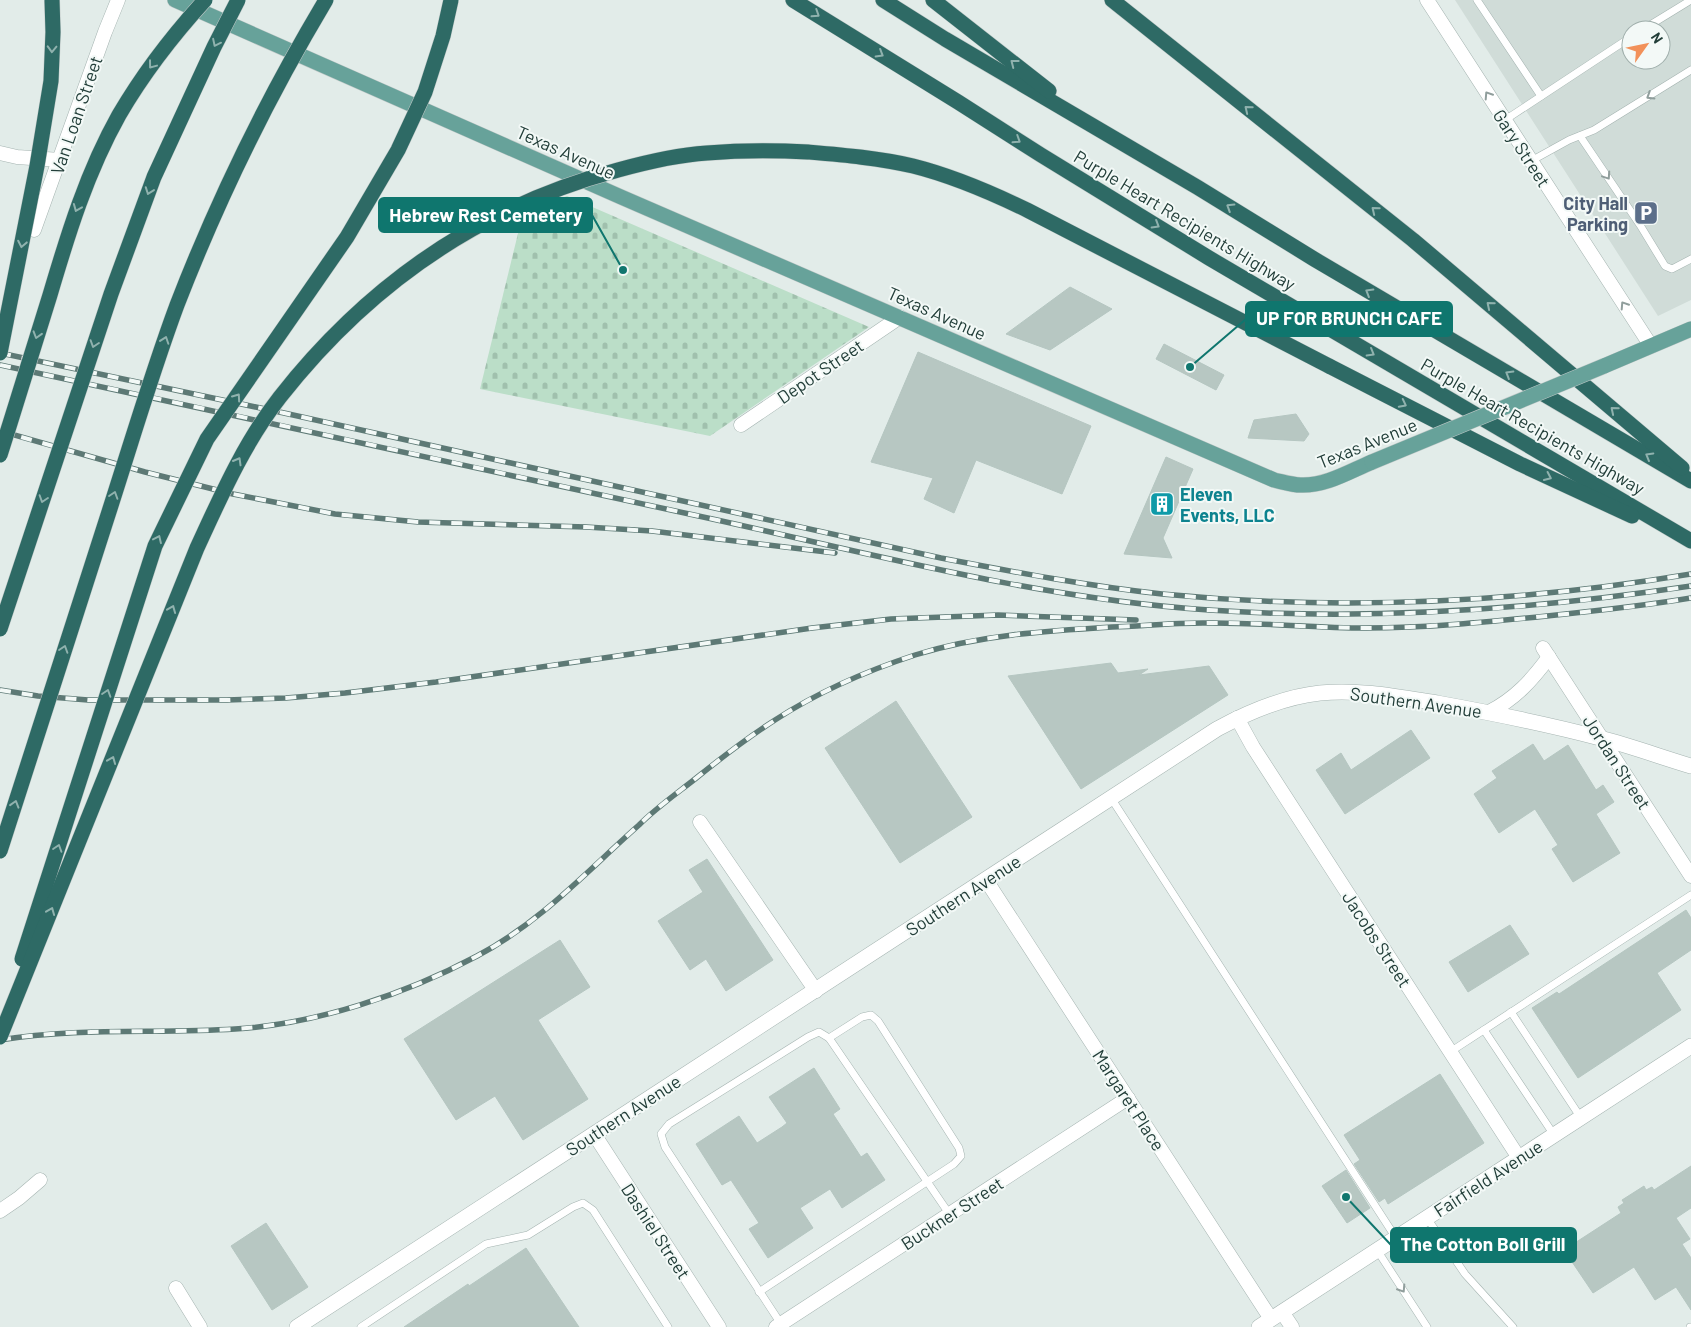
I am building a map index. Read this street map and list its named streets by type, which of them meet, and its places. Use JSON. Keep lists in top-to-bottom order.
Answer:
{
  "streets": {
    "highway": ["Purple Heart Recipients Highway"],
    "main road": ["Texas Avenue"],
    "street": [
      "Van Loan Street",
      "Gary Street",
      "Depot Street",
      "Southern Avenue",
      "Jordan Street",
      "Jacobs Street",
      "Margaret Place",
      "Fairfield Avenue",
      "Buckner Street",
      "Dashiel Street"
    ]
  },
  "crossings": [
    ["Gary Street", "Texas Avenue"],
    ["Texas Avenue", "Depot Street"],
    ["Southern Avenue", "Jordan Street"],
    ["Southern Avenue", "Jacobs Street"],
    ["Southern Avenue", "Margaret Place"],
    ["Southern Avenue", "Dashiel Street"],
    ["Jacobs Street", "Fairfield Avenue"],
    ["Margaret Place", "Fairfield Avenue"],
    ["Margaret Place", "Buckner Street"]
  ],
  "one_way": ["Gary Street"],
  "places": {
    "parking": ["City Hall Parking"],
    "other": ["Hebrew Rest Cemetery", "UP FOR BRUNCH CAFE", "The Cotton Boll Grill"],
    "building": ["Eleven Events, LLC"]
  },
  "north": "top right"
}
